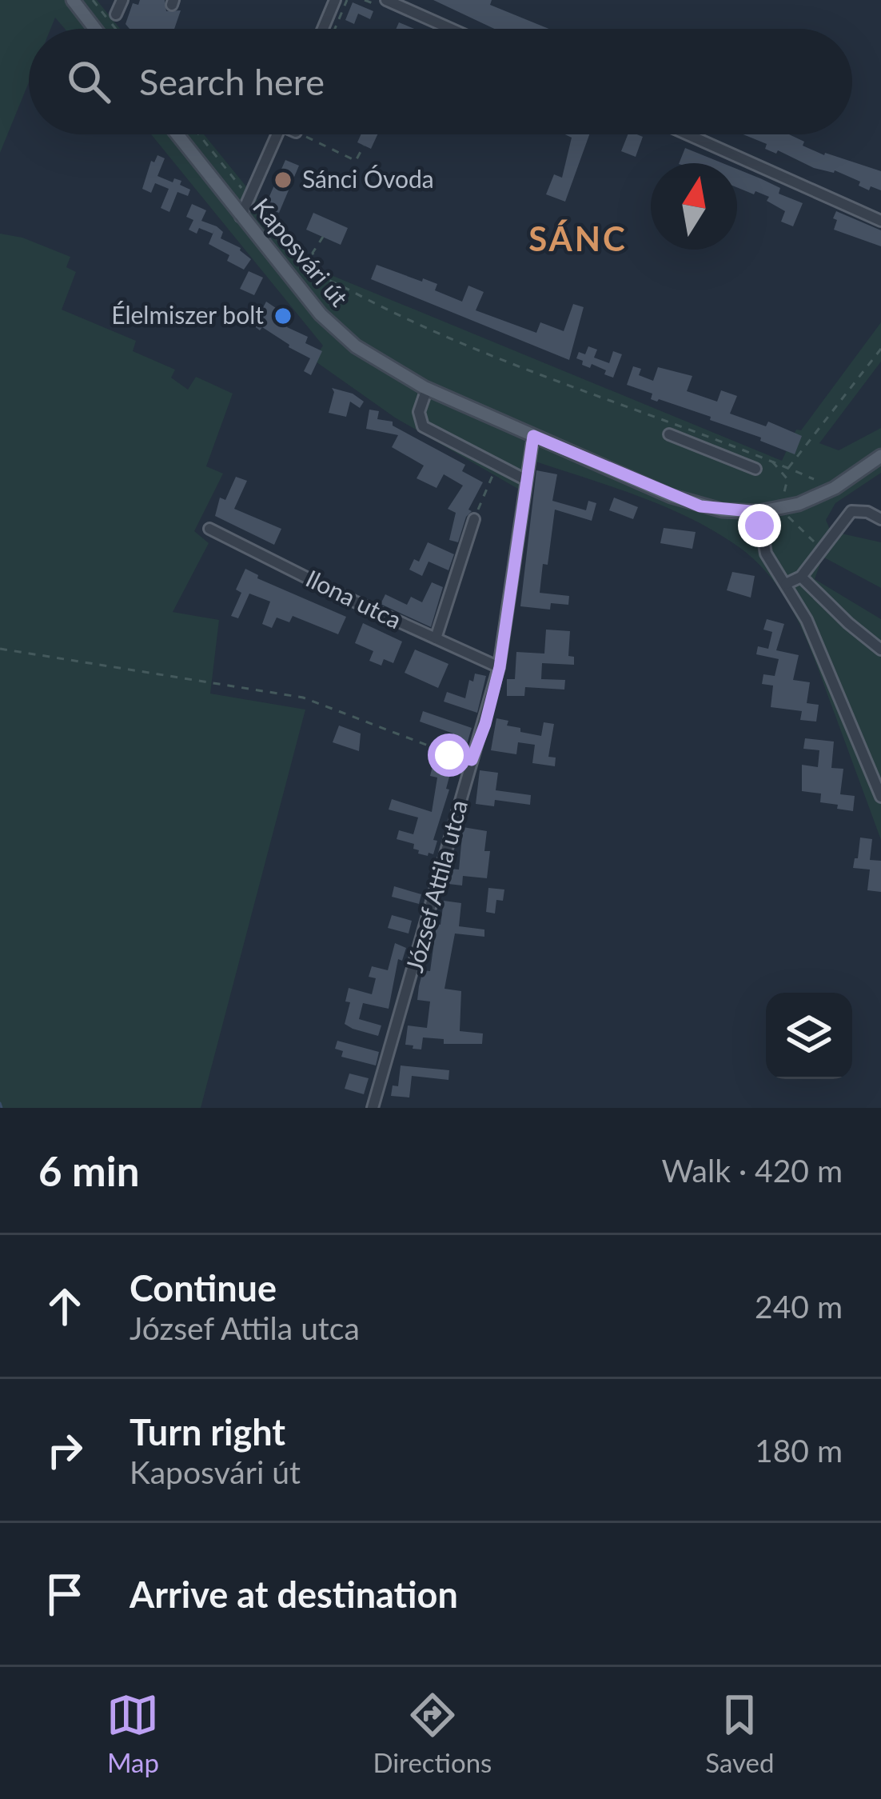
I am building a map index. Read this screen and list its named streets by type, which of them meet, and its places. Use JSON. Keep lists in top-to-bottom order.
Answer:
{
  "streets": {
    "main road": ["Kaposvári út"],
    "street": ["Ilona utca", "József Attila utca"]
  },
  "crossings": [
    ["Kaposvári út", "József Attila utca"],
    ["Ilona utca", "József Attila utca"]
  ],
  "districts": ["SÁNC"],
  "places": ["Sánci Óvoda", "Élelmiszer bolt"],
  "north": "top",
  "page": {
    "search": "Search here",
    "heading": ["6 min", "Walk · 420 m"],
    "list": [
      ["Continue", "József Attila utca", "240 m"],
      ["Turn right", "Kaposvári út", "180 m"],
      "Arrive at destination"
    ],
    "nav": ["Map", "Directions", "Saved"]
  }
}
